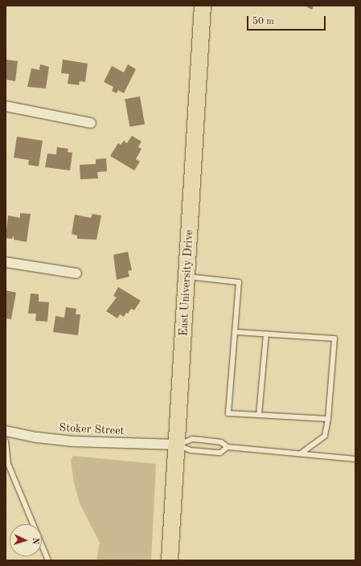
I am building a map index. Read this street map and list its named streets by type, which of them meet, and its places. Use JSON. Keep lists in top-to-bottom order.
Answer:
{
  "streets": {
    "main road": ["East University Drive"],
    "street": ["Stoker Street"]
  },
  "crossings": [
    ["East University Drive", "Stoker Street"]
  ],
  "scale_bar": "50 m",
  "north": "right"
}
